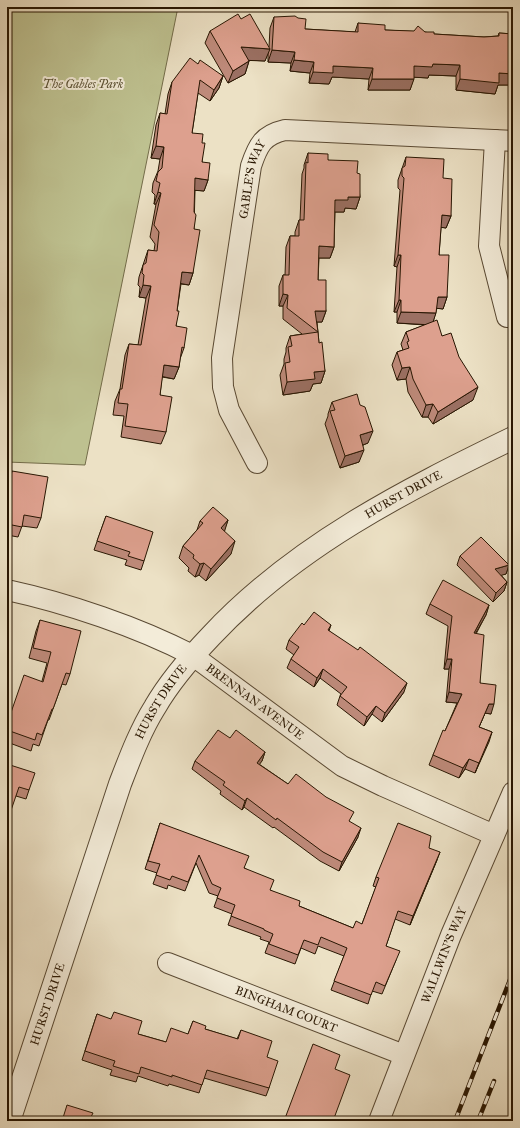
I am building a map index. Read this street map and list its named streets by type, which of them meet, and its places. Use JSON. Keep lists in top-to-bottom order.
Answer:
{
  "streets": {
    "street": [
      "GABLE'S WAY",
      "HURST DRIVE",
      "BRENNAN AVENUE",
      "WALLWIN'S WAY",
      "BINGHAM COURT"
    ]
  },
  "crossings": [
    ["HURST DRIVE", "BRENNAN AVENUE"],
    ["BRENNAN AVENUE", "WALLWIN'S WAY"],
    ["WALLWIN'S WAY", "BINGHAM COURT"]
  ],
  "parks": ["The Gables Park"]
}
